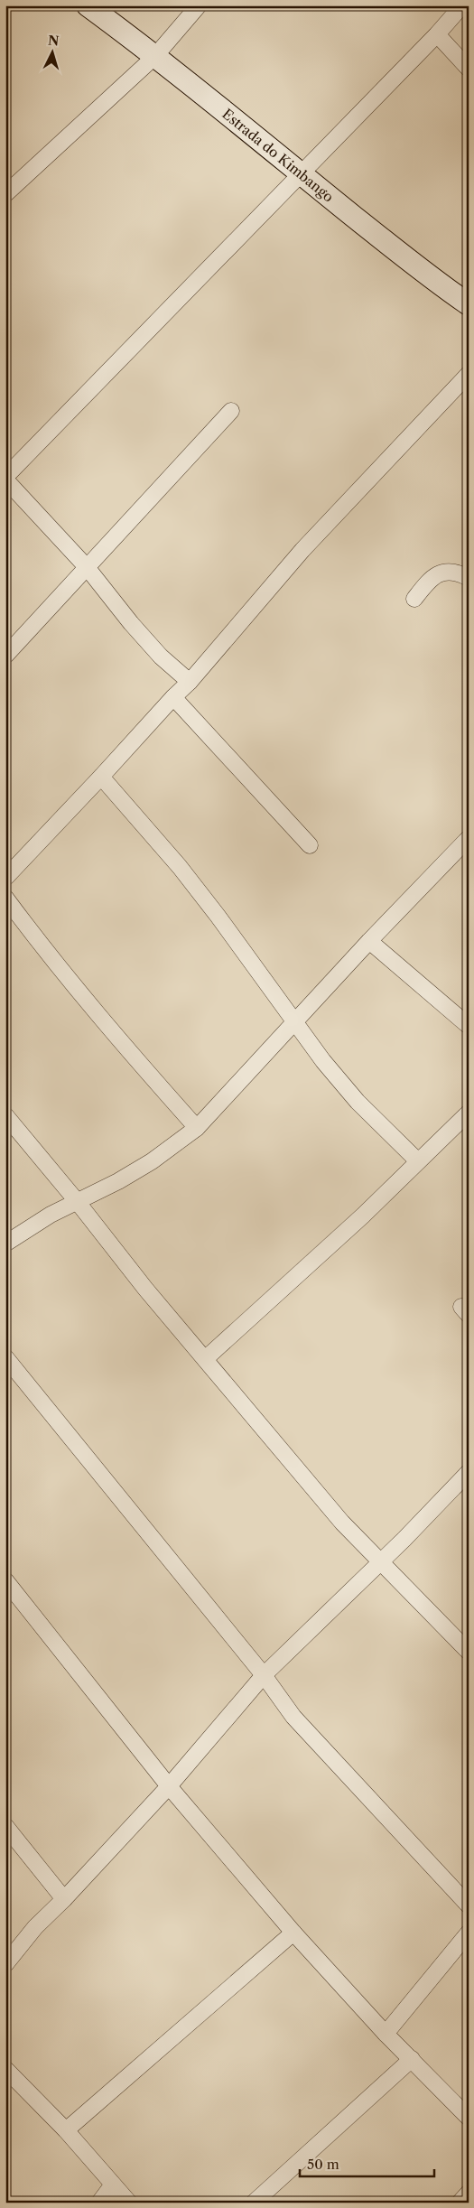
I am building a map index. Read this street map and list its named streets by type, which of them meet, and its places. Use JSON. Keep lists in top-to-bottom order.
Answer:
{
  "streets": {
    "street": ["Estrada do Kimbango"]
  },
  "scale_bar": "50 m",
  "north": "top"
}
